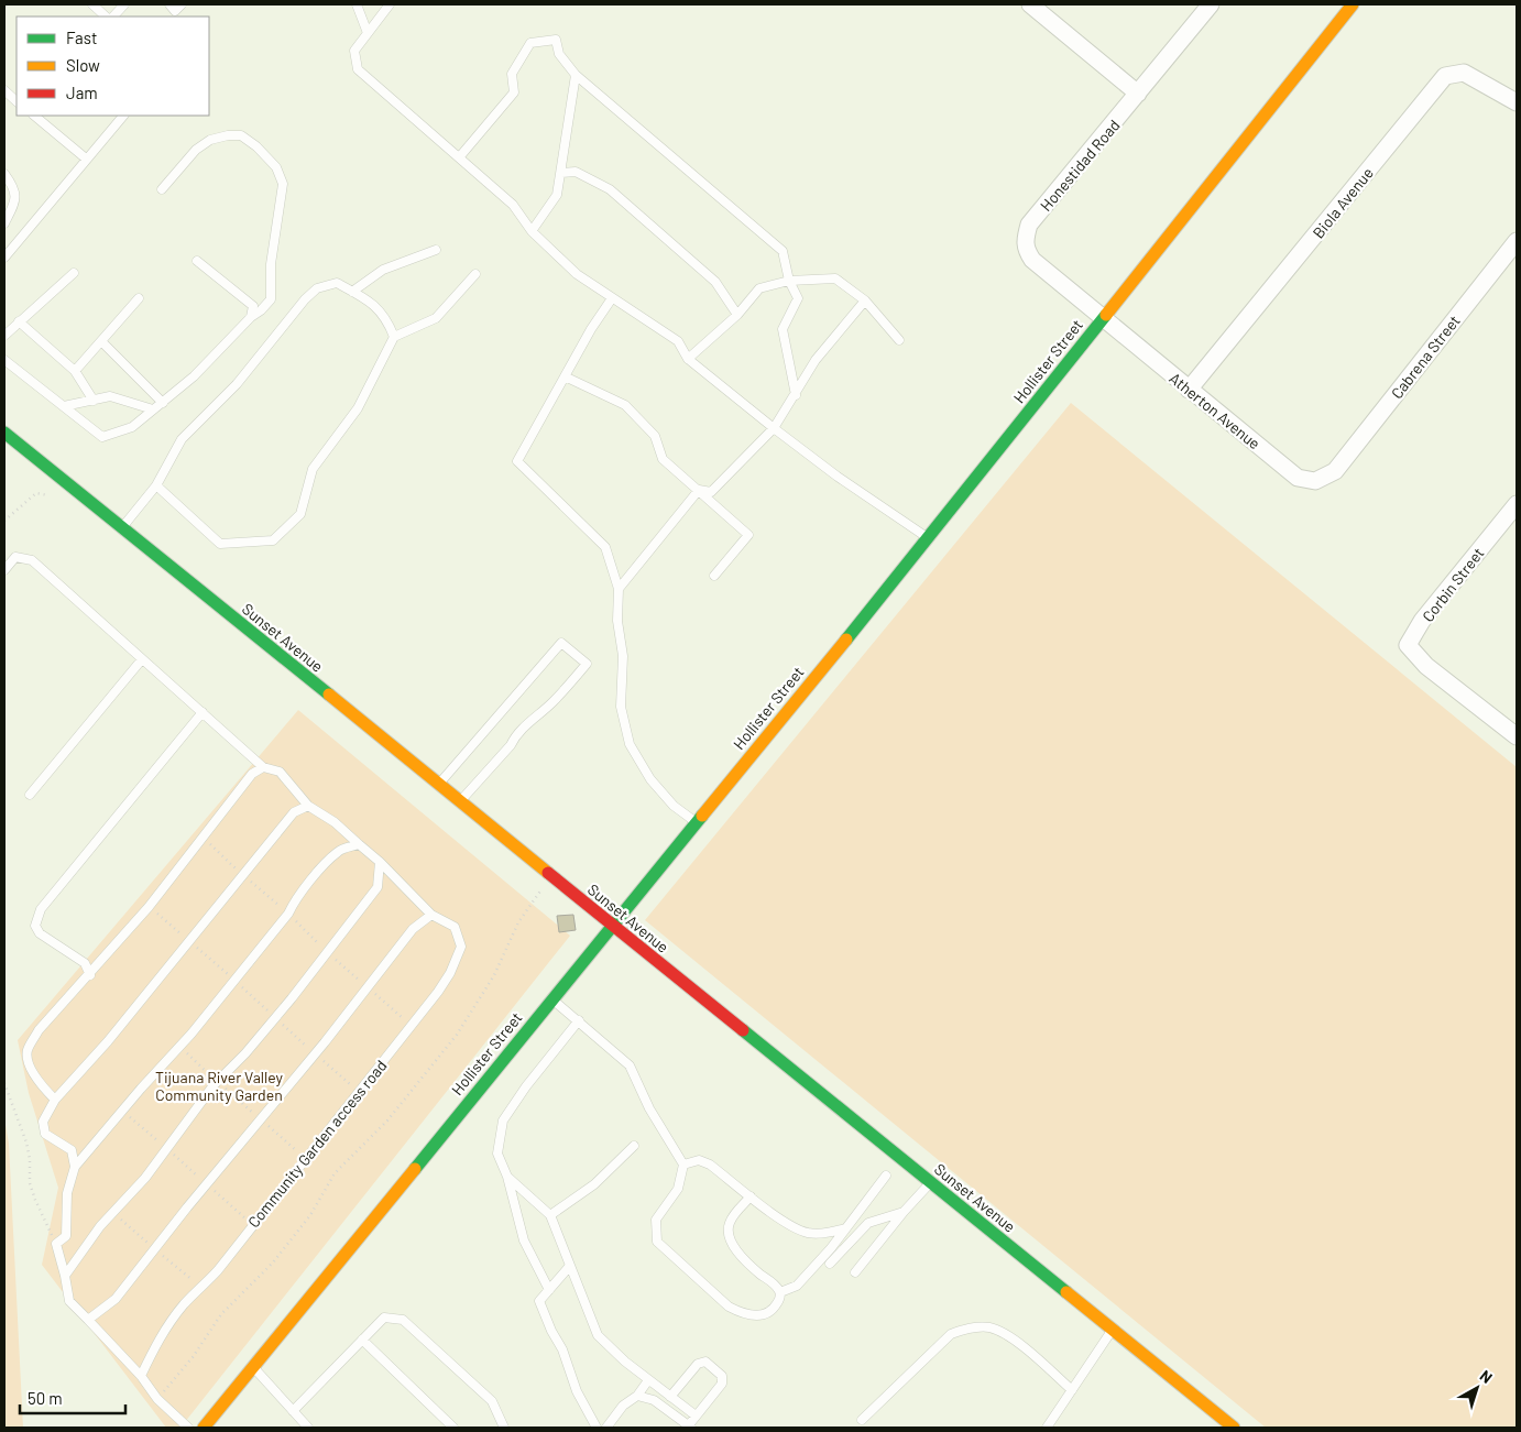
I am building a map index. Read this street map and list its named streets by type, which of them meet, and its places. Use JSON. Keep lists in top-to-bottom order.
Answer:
{
  "streets": {
    "street": [
      "Honestidad Road",
      "Biola Avenue",
      "Cabrena Street",
      "Hollister Street",
      "Atherton Avenue",
      "Corbin Street",
      "Sunset Avenue"
    ],
    "lane": ["Community Garden access road"]
  },
  "crossings": [
    ["Honestidad Road", "Hollister Street"],
    ["Honestidad Road", "Atherton Avenue"],
    ["Biola Avenue", "Atherton Avenue"],
    ["Cabrena Street", "Atherton Avenue"],
    ["Hollister Street", "Atherton Avenue"],
    ["Hollister Street", "Sunset Avenue"]
  ],
  "parks": ["Tijuana River Valley Community Garden"],
  "legend": ["Fast", "Slow", "Jam"],
  "scale_bar": "50 m",
  "north": "top right"
}
